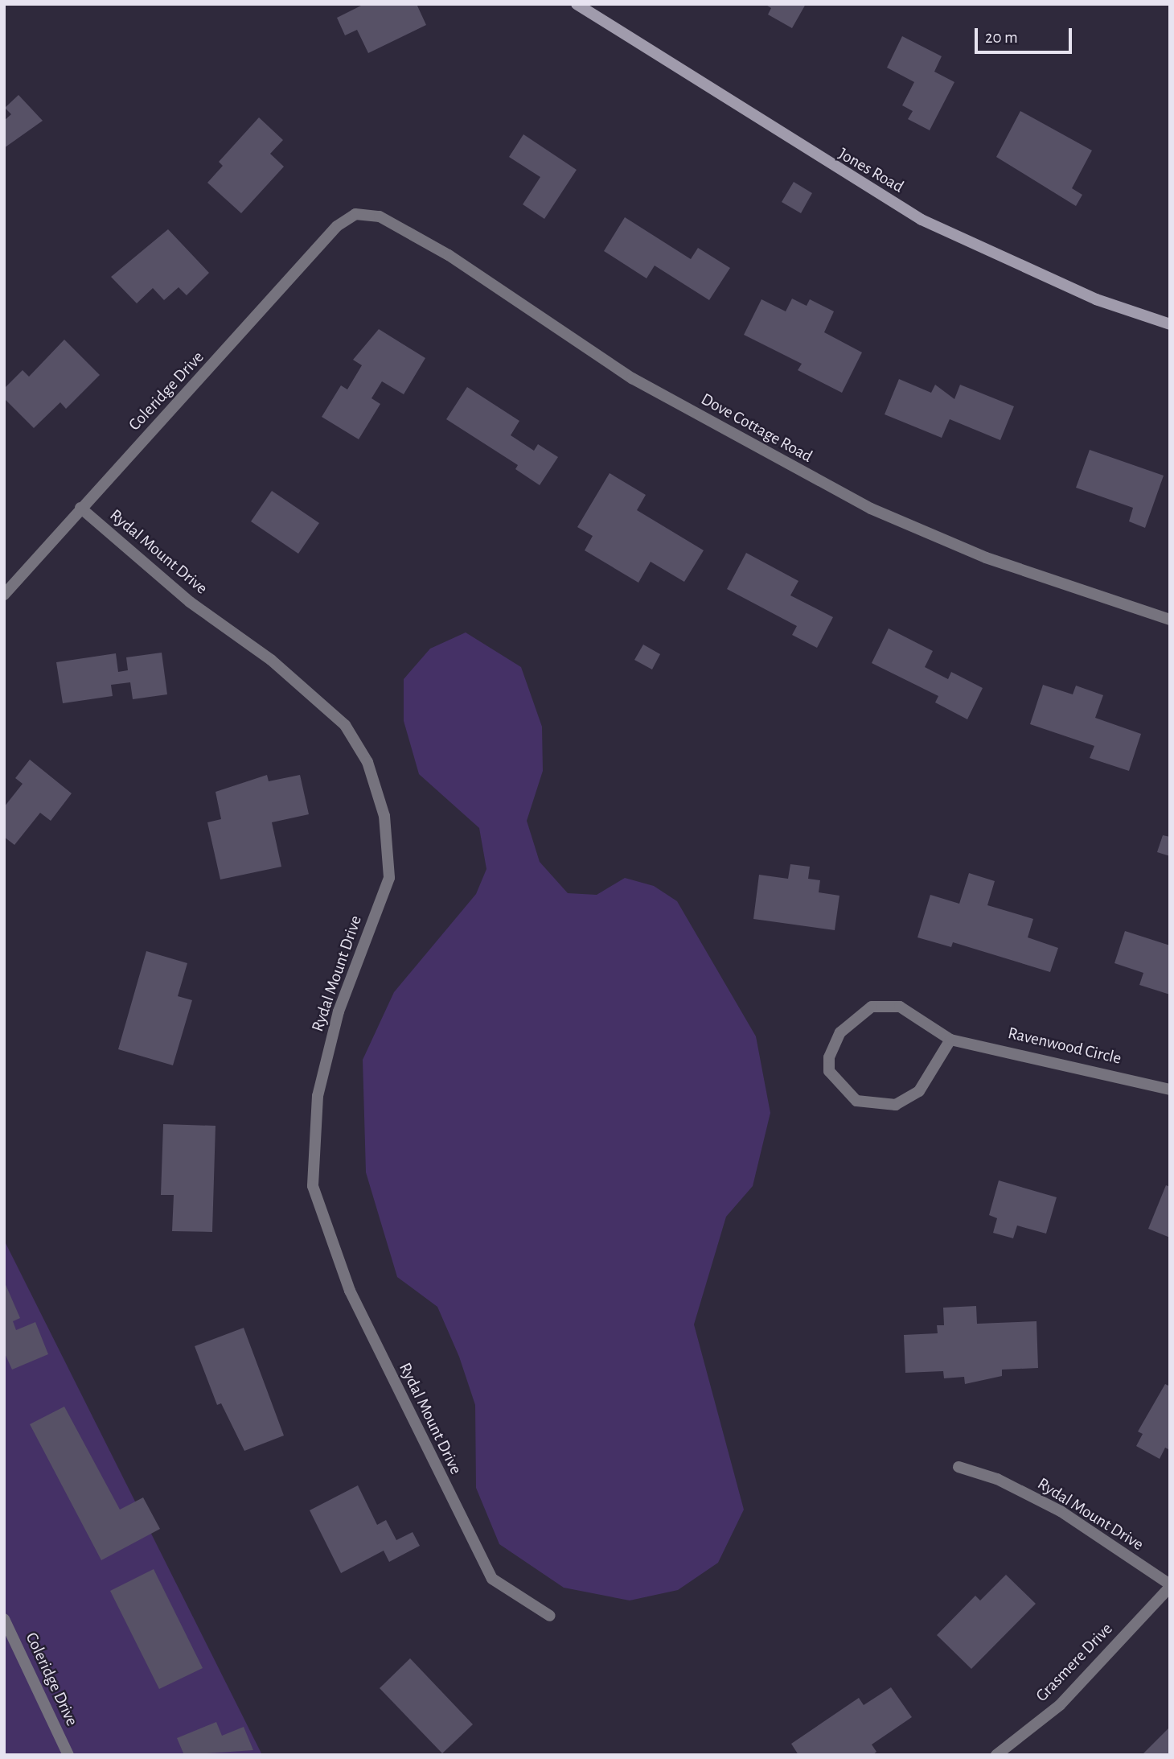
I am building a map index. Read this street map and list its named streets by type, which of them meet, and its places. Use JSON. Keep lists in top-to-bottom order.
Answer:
{
  "streets": {
    "main road": ["Jones Road"],
    "street": [
      "Coleridge Drive",
      "Dove Cottage Road",
      "Rydal Mount Drive",
      "Ravenwood Circle",
      "Grasmere Drive"
    ]
  },
  "crossings": [
    ["Coleridge Drive", "Dove Cottage Road"],
    ["Coleridge Drive", "Rydal Mount Drive"],
    ["Rydal Mount Drive", "Grasmere Drive"]
  ],
  "scale_bar": "20 m"
}
